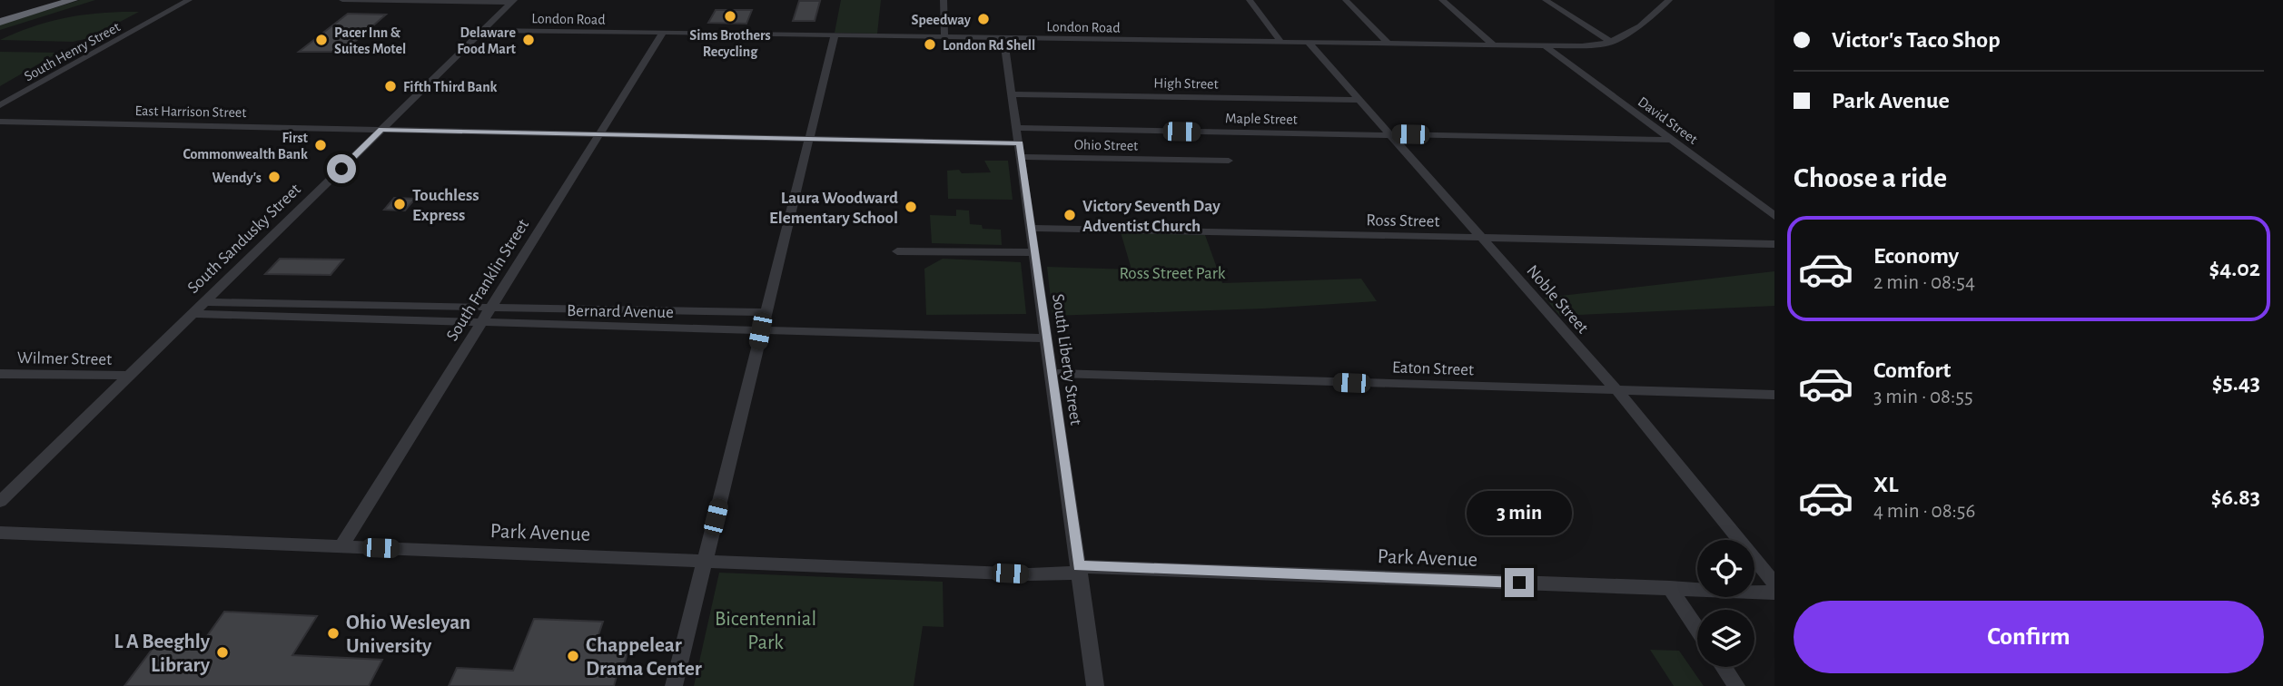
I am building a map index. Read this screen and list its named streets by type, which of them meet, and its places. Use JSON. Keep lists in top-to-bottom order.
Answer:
{
  "streets": {
    "street": [
      "London Road",
      "South Henry Street",
      "High Street",
      "East Harrison Street",
      "Maple Street",
      "David Street",
      "Ohio Street",
      "Ross Street",
      "South Sandusky Street",
      "South Franklin Street",
      "Noble Street",
      "Bernard Avenue",
      "Wilmer Street",
      "South Liberty Street",
      "Eaton Street",
      "Park Avenue"
    ]
  },
  "crossings": [
    ["London Road", "David Street"],
    ["London Road", "South Sandusky Street"],
    ["London Road", "South Franklin Street"],
    ["London Road", "Noble Street"],
    ["London Road", "South Liberty Street"],
    ["High Street", "Noble Street"],
    ["High Street", "South Liberty Street"],
    ["East Harrison Street", "Ohio Street"],
    ["East Harrison Street", "South Sandusky Street"],
    ["East Harrison Street", "South Franklin Street"],
    ["Maple Street", "David Street"],
    ["Maple Street", "Noble Street"],
    ["Maple Street", "South Liberty Street"],
    ["Ohio Street", "South Franklin Street"],
    ["Ohio Street", "South Liberty Street"],
    ["Ross Street", "Noble Street"],
    ["Ross Street", "South Liberty Street"],
    ["South Sandusky Street", "Bernard Avenue"],
    ["South Sandusky Street", "Wilmer Street"],
    ["South Franklin Street", "Bernard Avenue"],
    ["South Franklin Street", "Park Avenue"],
    ["Noble Street", "Eaton Street"],
    ["Bernard Avenue", "South Liberty Street"],
    ["South Liberty Street", "Eaton Street"],
    ["South Liberty Street", "Park Avenue"]
  ],
  "parks": ["Ross Street Park", "Bicentennial Park"],
  "places": [
    "Sims Brothers Recycling",
    "Speedway",
    "Pacer Inn & Suites Motel",
    "Delaware Food Mart",
    "London Rd Shell",
    "Fifth Third Bank",
    "First Commonwealth Bank",
    "Wendy's",
    "Touchless Express",
    "Laura Woodward Elementary School",
    "Victory Seventh Day Adventist Church",
    "Ohio Wesleyan University",
    "L A Beeghly Library",
    "Chappelear Drama Center"
  ],
  "page": {
    "banner": ["Victor's Taco Shop", "Park Avenue"],
    "heading": "Choose a ride",
    "list": [
      {
        "name": "Economy",
        "note": "2 min · 08:54",
        "value": "$4.02"
      },
      {
        "name": "Comfort",
        "note": "3 min · 08:55",
        "value": "$5.43"
      },
      {
        "name": "XL",
        "note": "4 min · 08:56",
        "value": "$6.83"
      }
    ],
    "bubble": "3 min",
    "buttons": "Confirm"
  }
}
